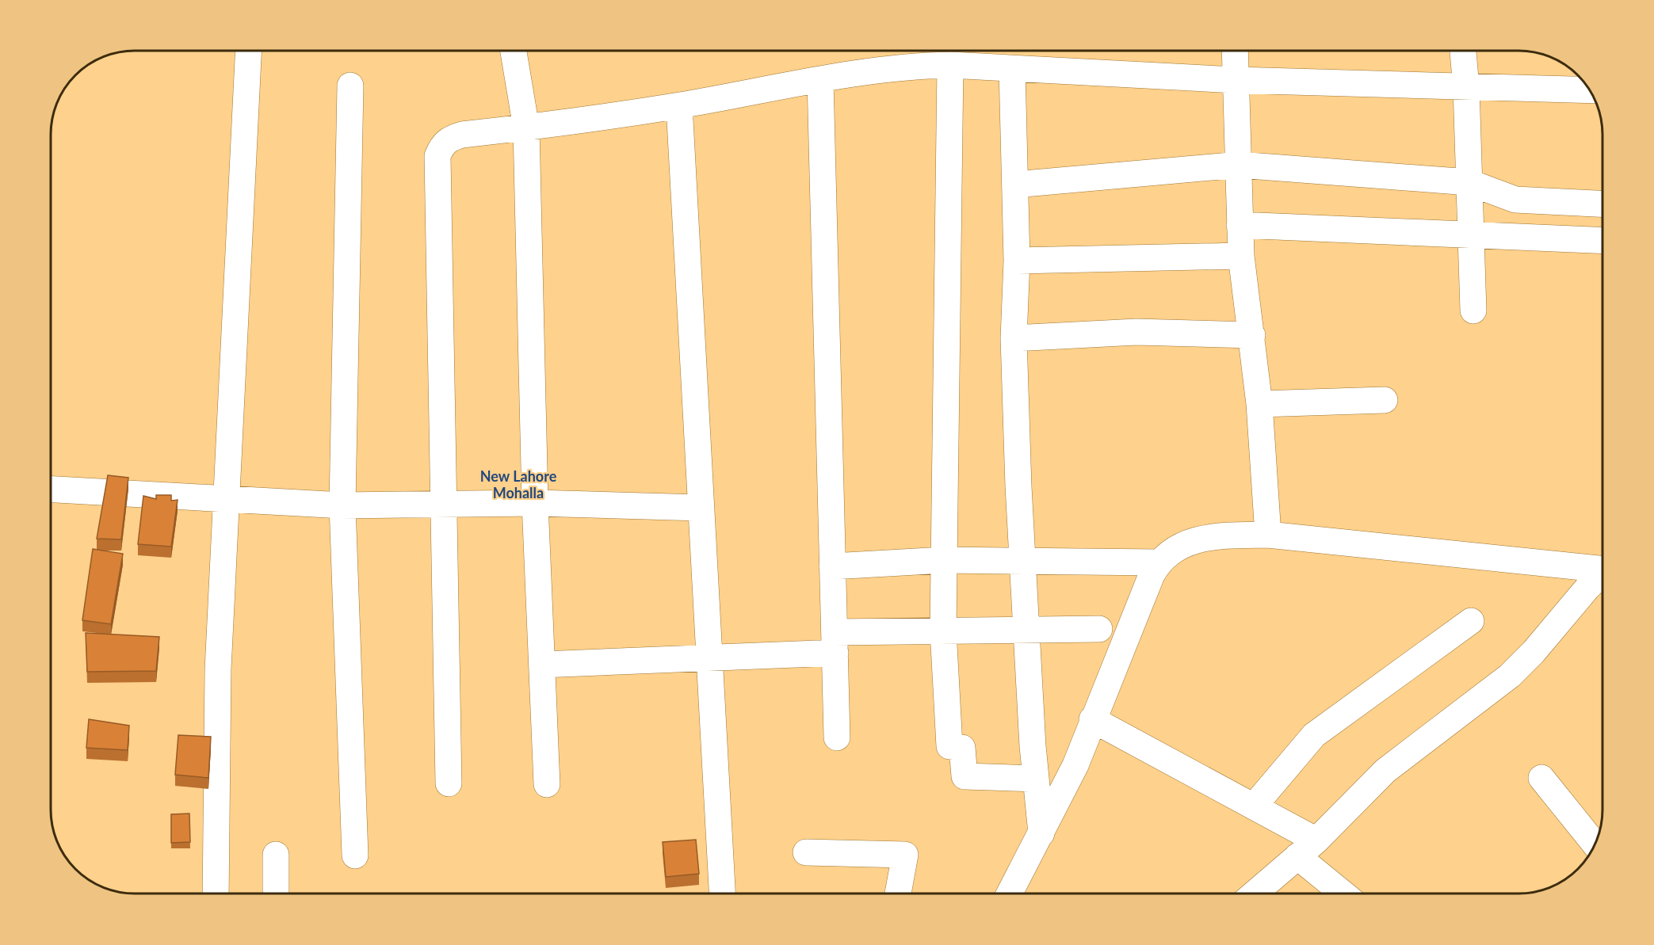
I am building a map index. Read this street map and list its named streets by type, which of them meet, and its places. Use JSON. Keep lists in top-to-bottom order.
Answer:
{
  "districts": ["New Lahore Mohalla"]
}
